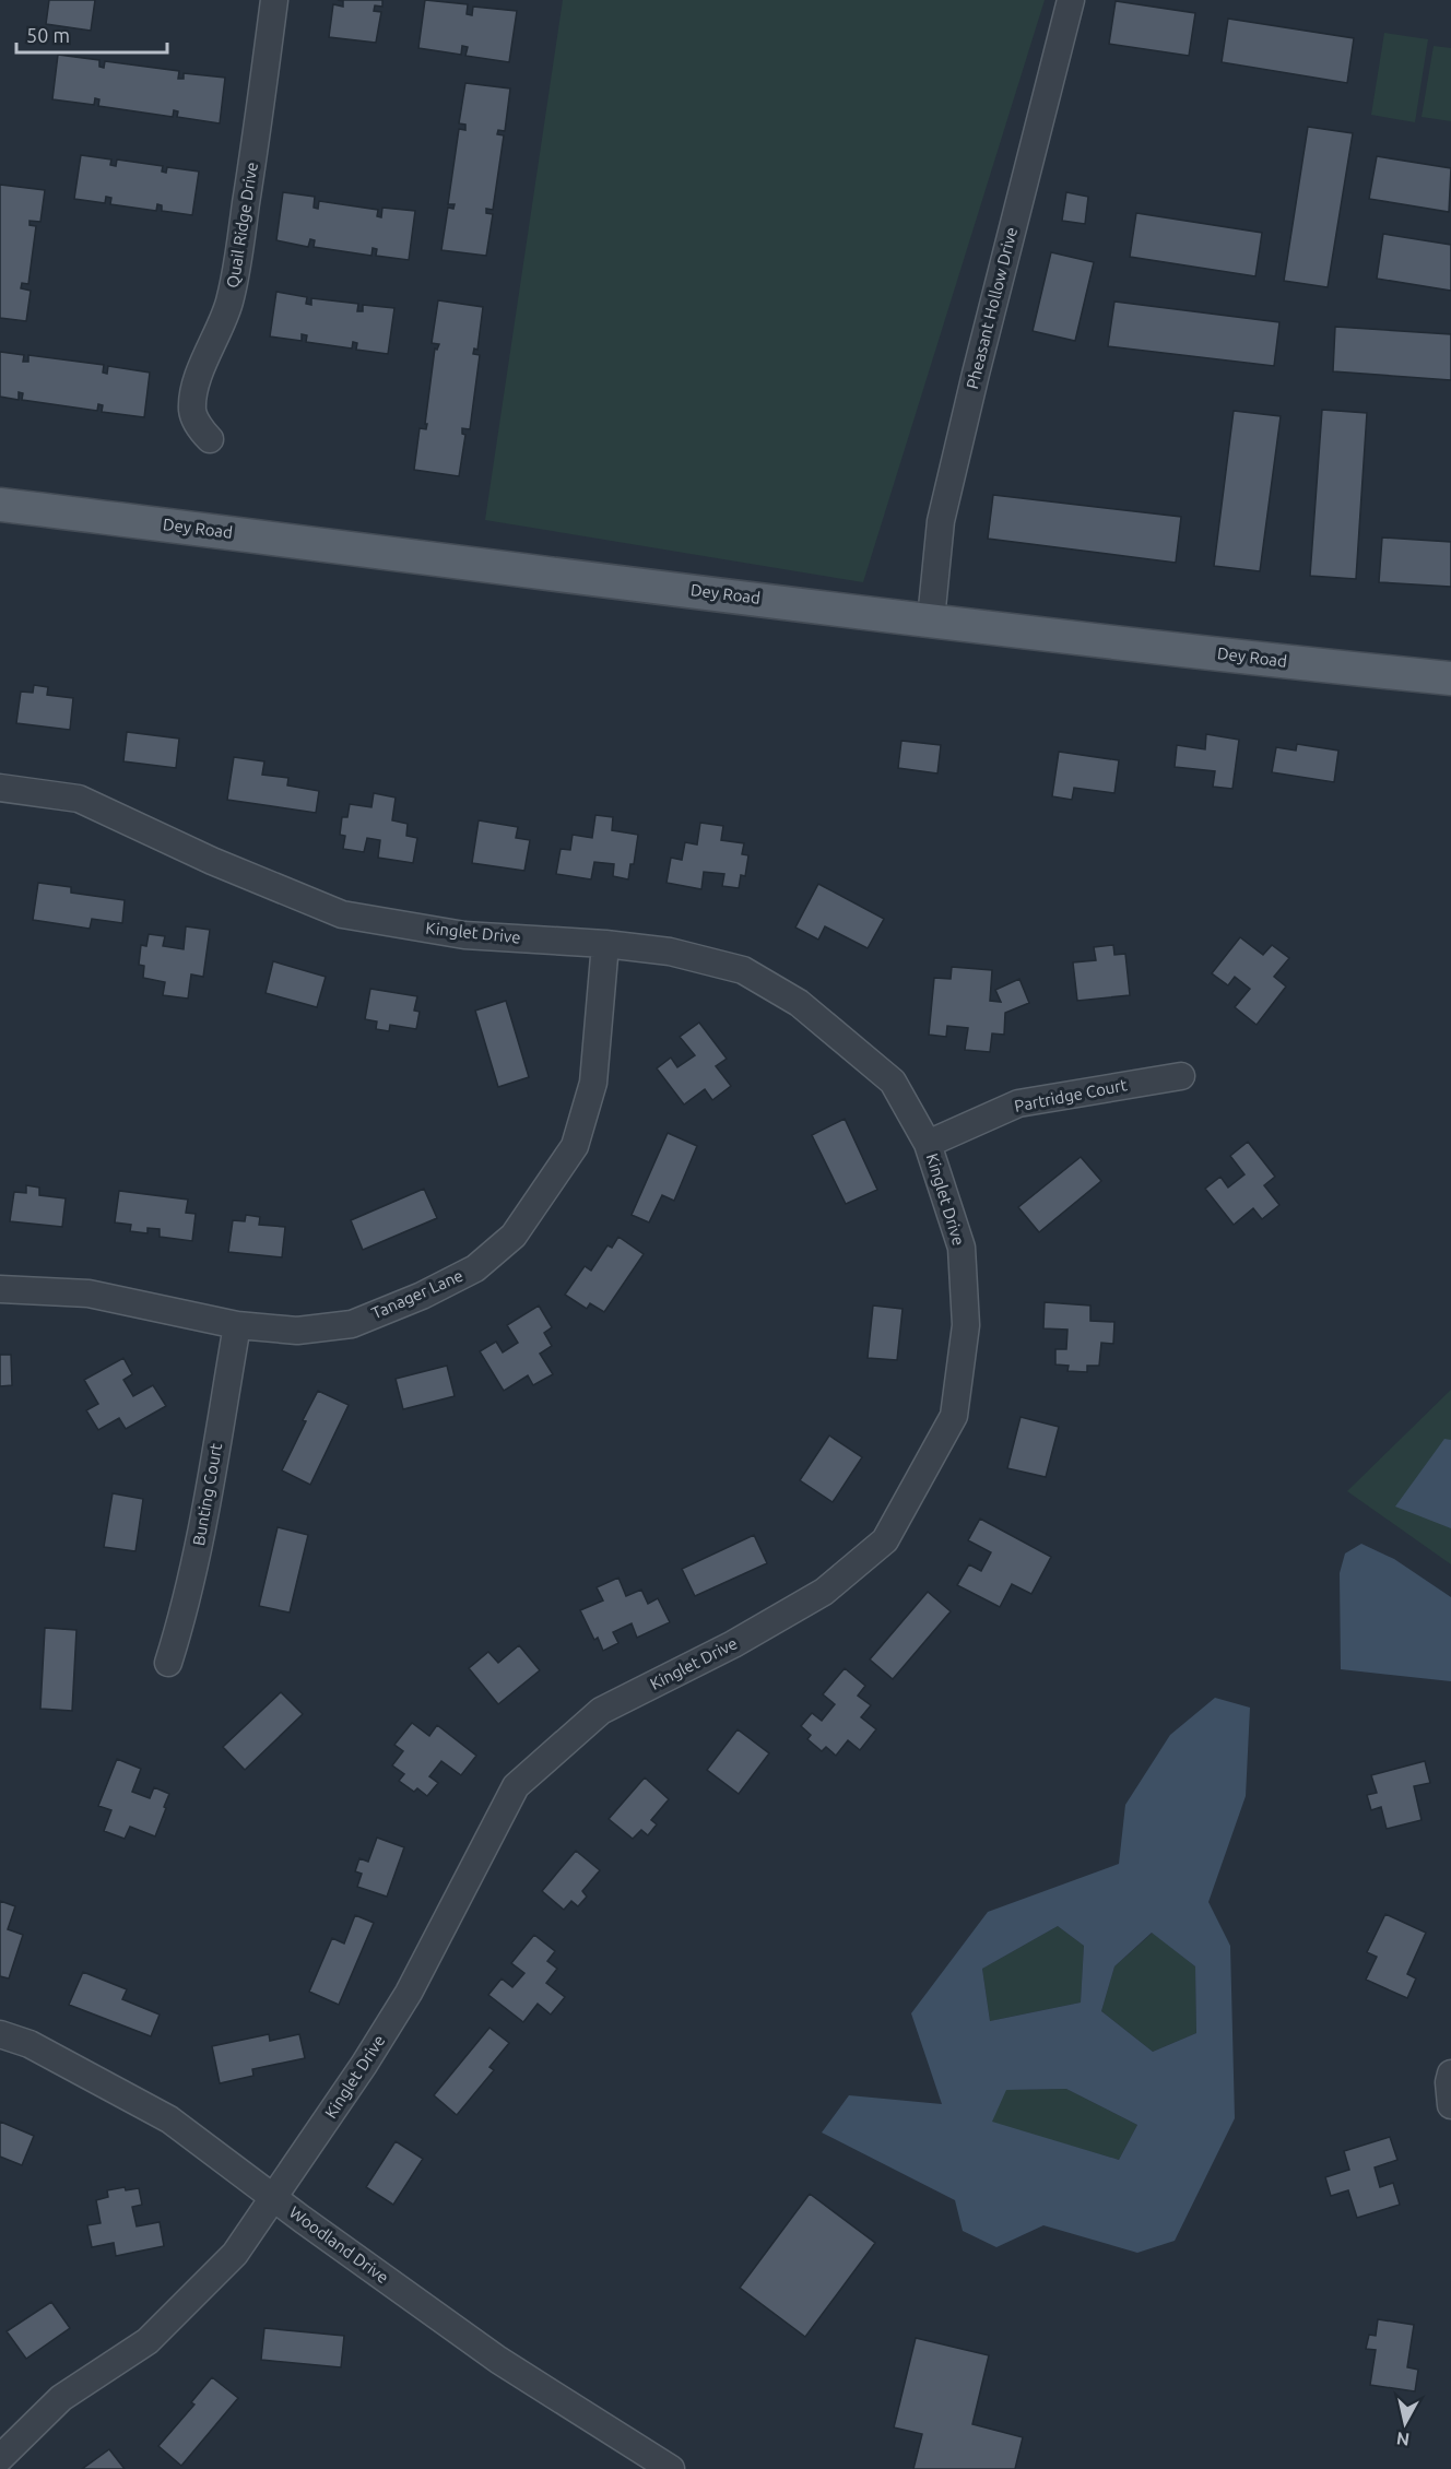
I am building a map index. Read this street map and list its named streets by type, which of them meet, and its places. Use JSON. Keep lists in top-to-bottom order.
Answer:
{
  "streets": {
    "main road": ["Dey Road"],
    "street": [
      "Quail Ridge Drive",
      "Pheasant Hollow Drive",
      "Kinglet Drive",
      "Partridge Court",
      "Tanager Lane",
      "Bunting Court",
      "Woodland Drive"
    ]
  },
  "crossings": [
    ["Pheasant Hollow Drive", "Dey Road"],
    ["Kinglet Drive", "Partridge Court"],
    ["Kinglet Drive", "Tanager Lane"],
    ["Kinglet Drive", "Woodland Drive"],
    ["Tanager Lane", "Bunting Court"]
  ],
  "scale_bar": "50 m",
  "north": "bottom"
}
